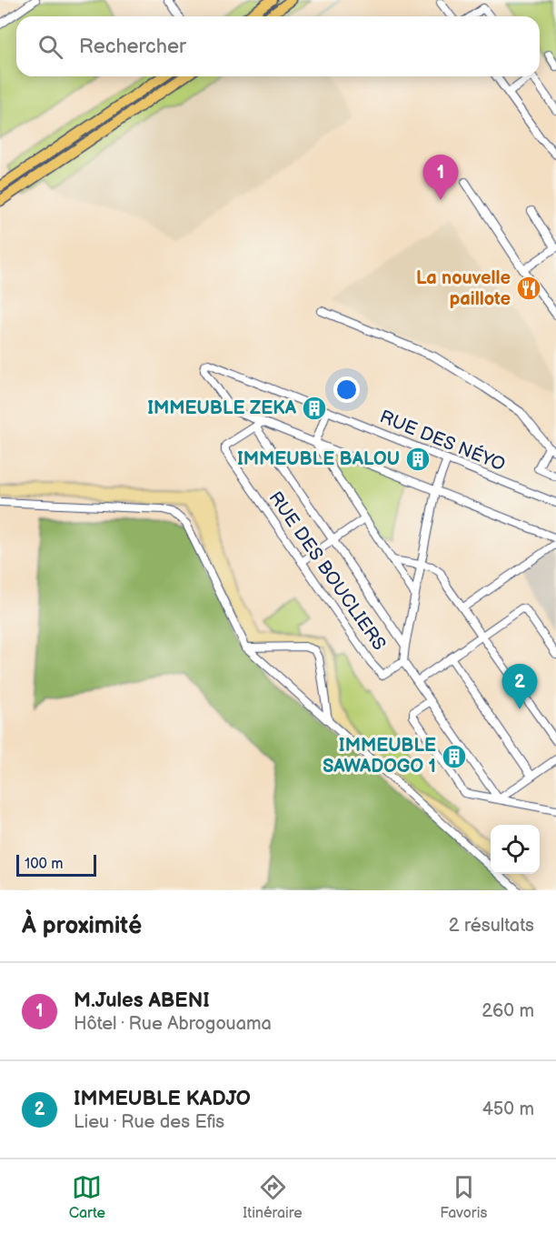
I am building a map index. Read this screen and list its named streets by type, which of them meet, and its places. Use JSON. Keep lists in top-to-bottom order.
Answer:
{
  "streets": {
    "street": ["RUE DES NÉYO", "RUE DES BOUCLIERS"]
  },
  "places": {
    "restaurant": ["La nouvelle paillote"],
    "building": ["IMMEUBLE ZEKA", "IMMEUBLE BALOU", "IMMEUBLE SAWADOGO 1"]
  },
  "scale_bar": "100 m",
  "page": {
    "search": "Rechercher",
    "pins": ["1", "2"],
    "scale": "100 m",
    "heading": ["À proximité", "2 résultats"],
    "list": [
      {
        "mark": "1",
        "name": "M.Jules ABENI",
        "note": "Hôtel · Rue Abrogouama",
        "value": "260 m"
      },
      {
        "mark": "2",
        "name": "IMMEUBLE KADJO",
        "note": "Lieu · Rue des Efis",
        "value": "450 m"
      }
    ],
    "nav": ["Carte", "Itinéraire", "Favoris"]
  }
}
